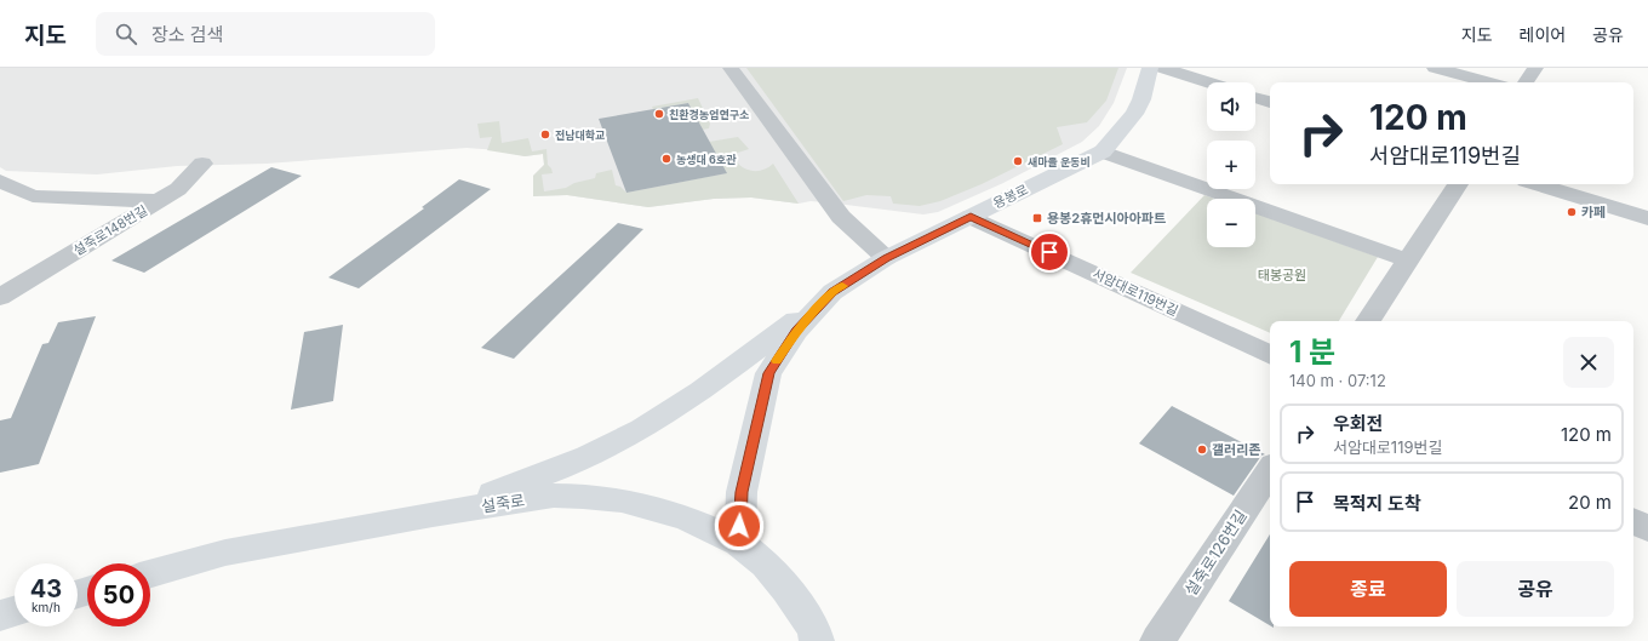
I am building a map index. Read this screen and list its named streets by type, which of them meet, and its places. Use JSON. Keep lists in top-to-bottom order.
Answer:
{
  "streets": {
    "main road": ["용봉로", "설죽로"],
    "street": ["설죽로148번길", "서암대로119번길", "설죽로126번길"]
  },
  "crossings": [
    ["용봉로", "서암대로119번길"],
    ["용봉로", "설죽로"]
  ],
  "parks": ["태봉공원"],
  "places": {
    "other": [
      "친환경농업연구소",
      "전남대학교",
      "농생대 6호관",
      "새마을 운동비",
      "카페",
      "갤러리존"
    ],
    "transit": ["용봉2휴먼시아아파트"]
  },
  "page": {
    "header": "지도",
    "search": "장소 검색",
    "nav": ["지도", "레이어", "공유"],
    "map_buttons": ["+", "−"],
    "turn": ["120 m", "서암대로119번길"],
    "heading": ["1 분", "140 m · 07:12"],
    "list": [
      {
        "name": "우회전",
        "note": "서암대로119번길",
        "value": "120 m"
      },
      {
        "name": "목적지 도착",
        "value": "20 m"
      }
    ],
    "buttons": ["종료", "공유"],
    "speed": "43 km/h",
    "limit": "50"
  }
}
